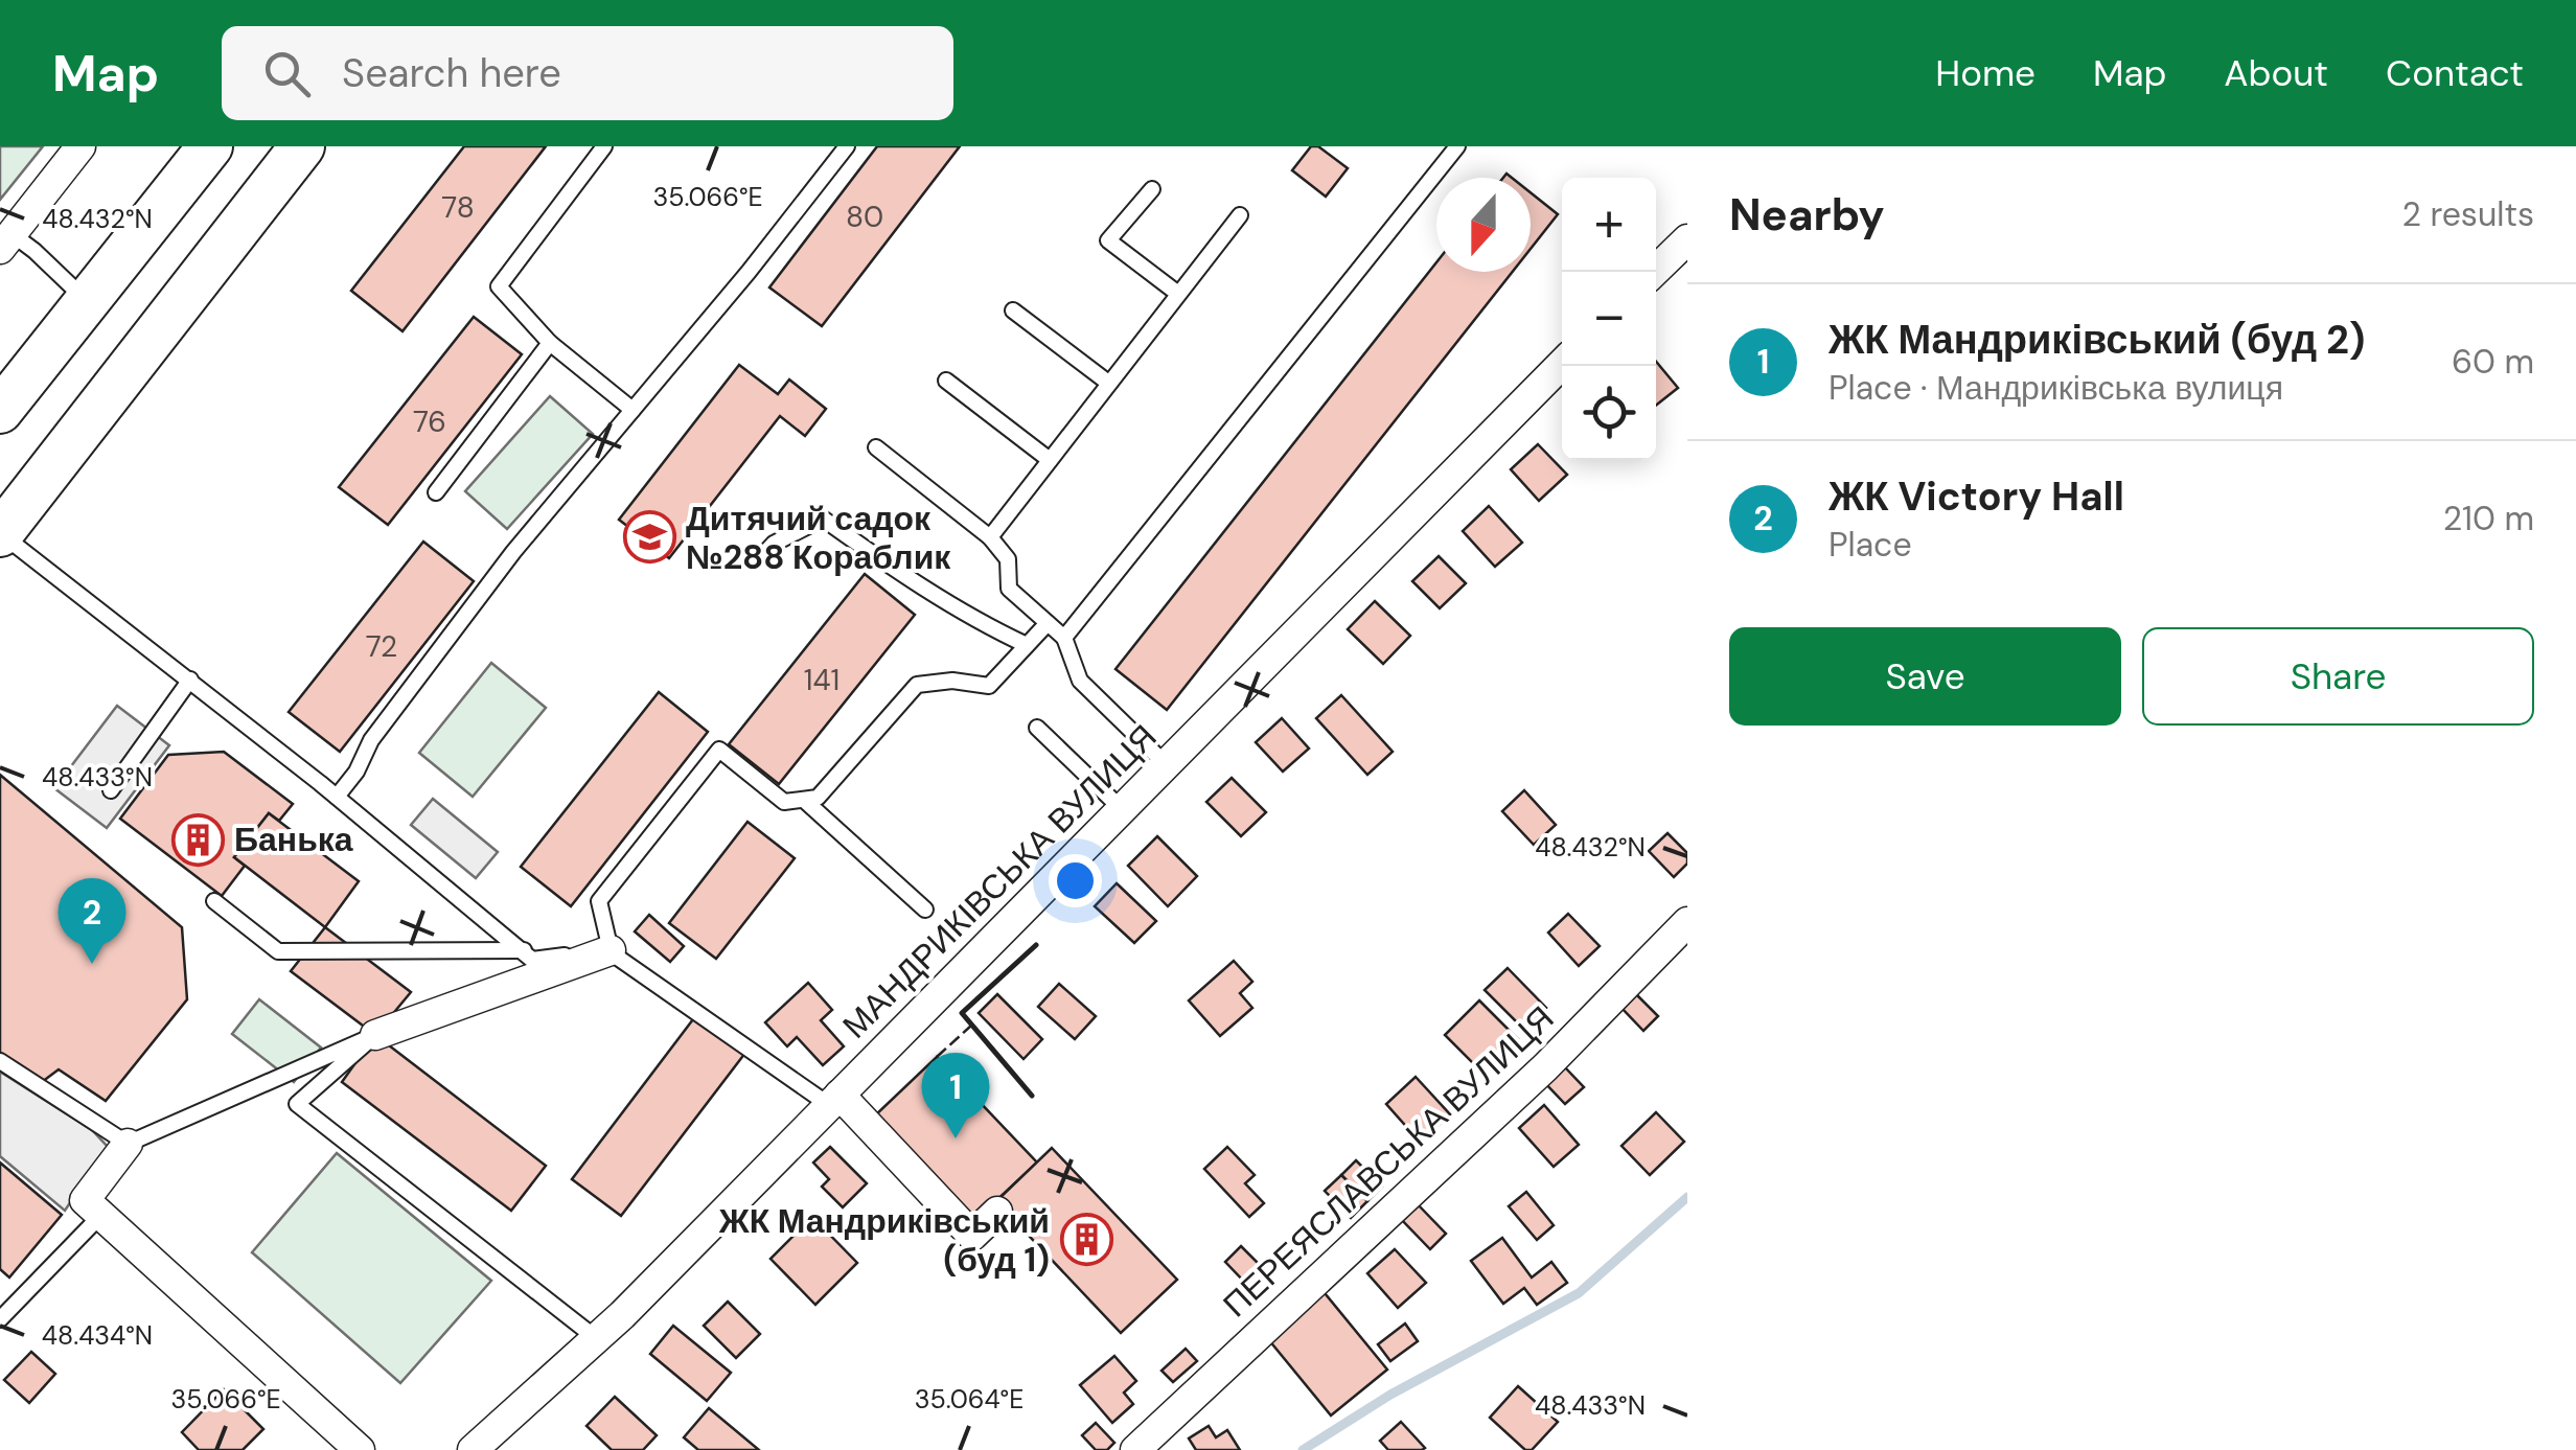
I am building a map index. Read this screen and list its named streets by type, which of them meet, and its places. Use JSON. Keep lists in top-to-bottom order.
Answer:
{
  "streets": {
    "street": ["МАНДРИКІВСЬКА ВУЛИЦЯ", "ПЕРЕЯСЛАВСЬКА ВУЛИЦЯ"]
  },
  "places": {
    "school or university": ["Дитячий садок №288 Кораблик"],
    "building": ["Банька", "ЖК Мандриківський (буд 1)"]
  },
  "house_numbers": [
    "78",
    "80",
    "76",
    "72",
    "141"
  ],
  "north": "bottom",
  "page": {
    "header": "Map",
    "search": "Search here",
    "nav": [
      "Home",
      "Map",
      "About",
      "Contact"
    ],
    "heading": ["Nearby", "2 results"],
    "map_buttons": ["+", "−"],
    "list": [
      {
        "mark": "1",
        "name": "ЖК Мандриківський (буд 2)",
        "note": "Place · Мандриківська вулиця",
        "value": "60 m"
      },
      {
        "mark": "2",
        "name": "ЖК Victory Hall",
        "note": "Place",
        "value": "210 m"
      }
    ],
    "buttons": ["Save", "Share"],
    "pins": ["2", "1"]
  },
  "coordinates": [
    "35.066°E",
    "48.432°N",
    "48.433°N",
    "48.434°N",
    "35.064°E"
  ]
}
